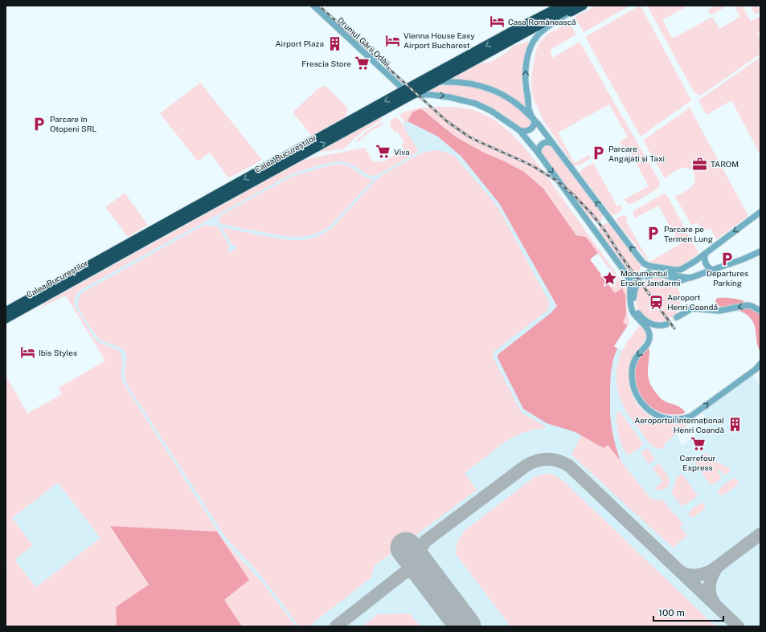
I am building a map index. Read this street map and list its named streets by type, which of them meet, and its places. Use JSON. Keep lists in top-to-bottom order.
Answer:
{
  "streets": {
    "highway": ["Calea Bucureștilor"],
    "street": ["Drumul Gării Odăii"]
  },
  "crossings": [
    ["Drumul Gării Odăii", "Calea Bucureștilor"]
  ],
  "places": {
    "hotel": ["Casa Românească", "Vienna House Easy Airport Bucharest", "Ibis Styles"],
    "building": ["Airport Plaza", "Aeroportul Internațional Henri Coandă"],
    "supermarket": ["Frescia Store", "Viva", "Carrefour Express"],
    "parking": [
      "Parcare în Otopeni SRL",
      "Parcare Angajați și Taxi",
      "Parcare pe Termen Lung",
      "Departures Parking"
    ],
    "office": ["TAROM"],
    "place": ["Monumentul Eroilor Jandarmi"],
    "station": ["Aeroport Henri Coandă"]
  },
  "scale_bar": "100 m"
}
